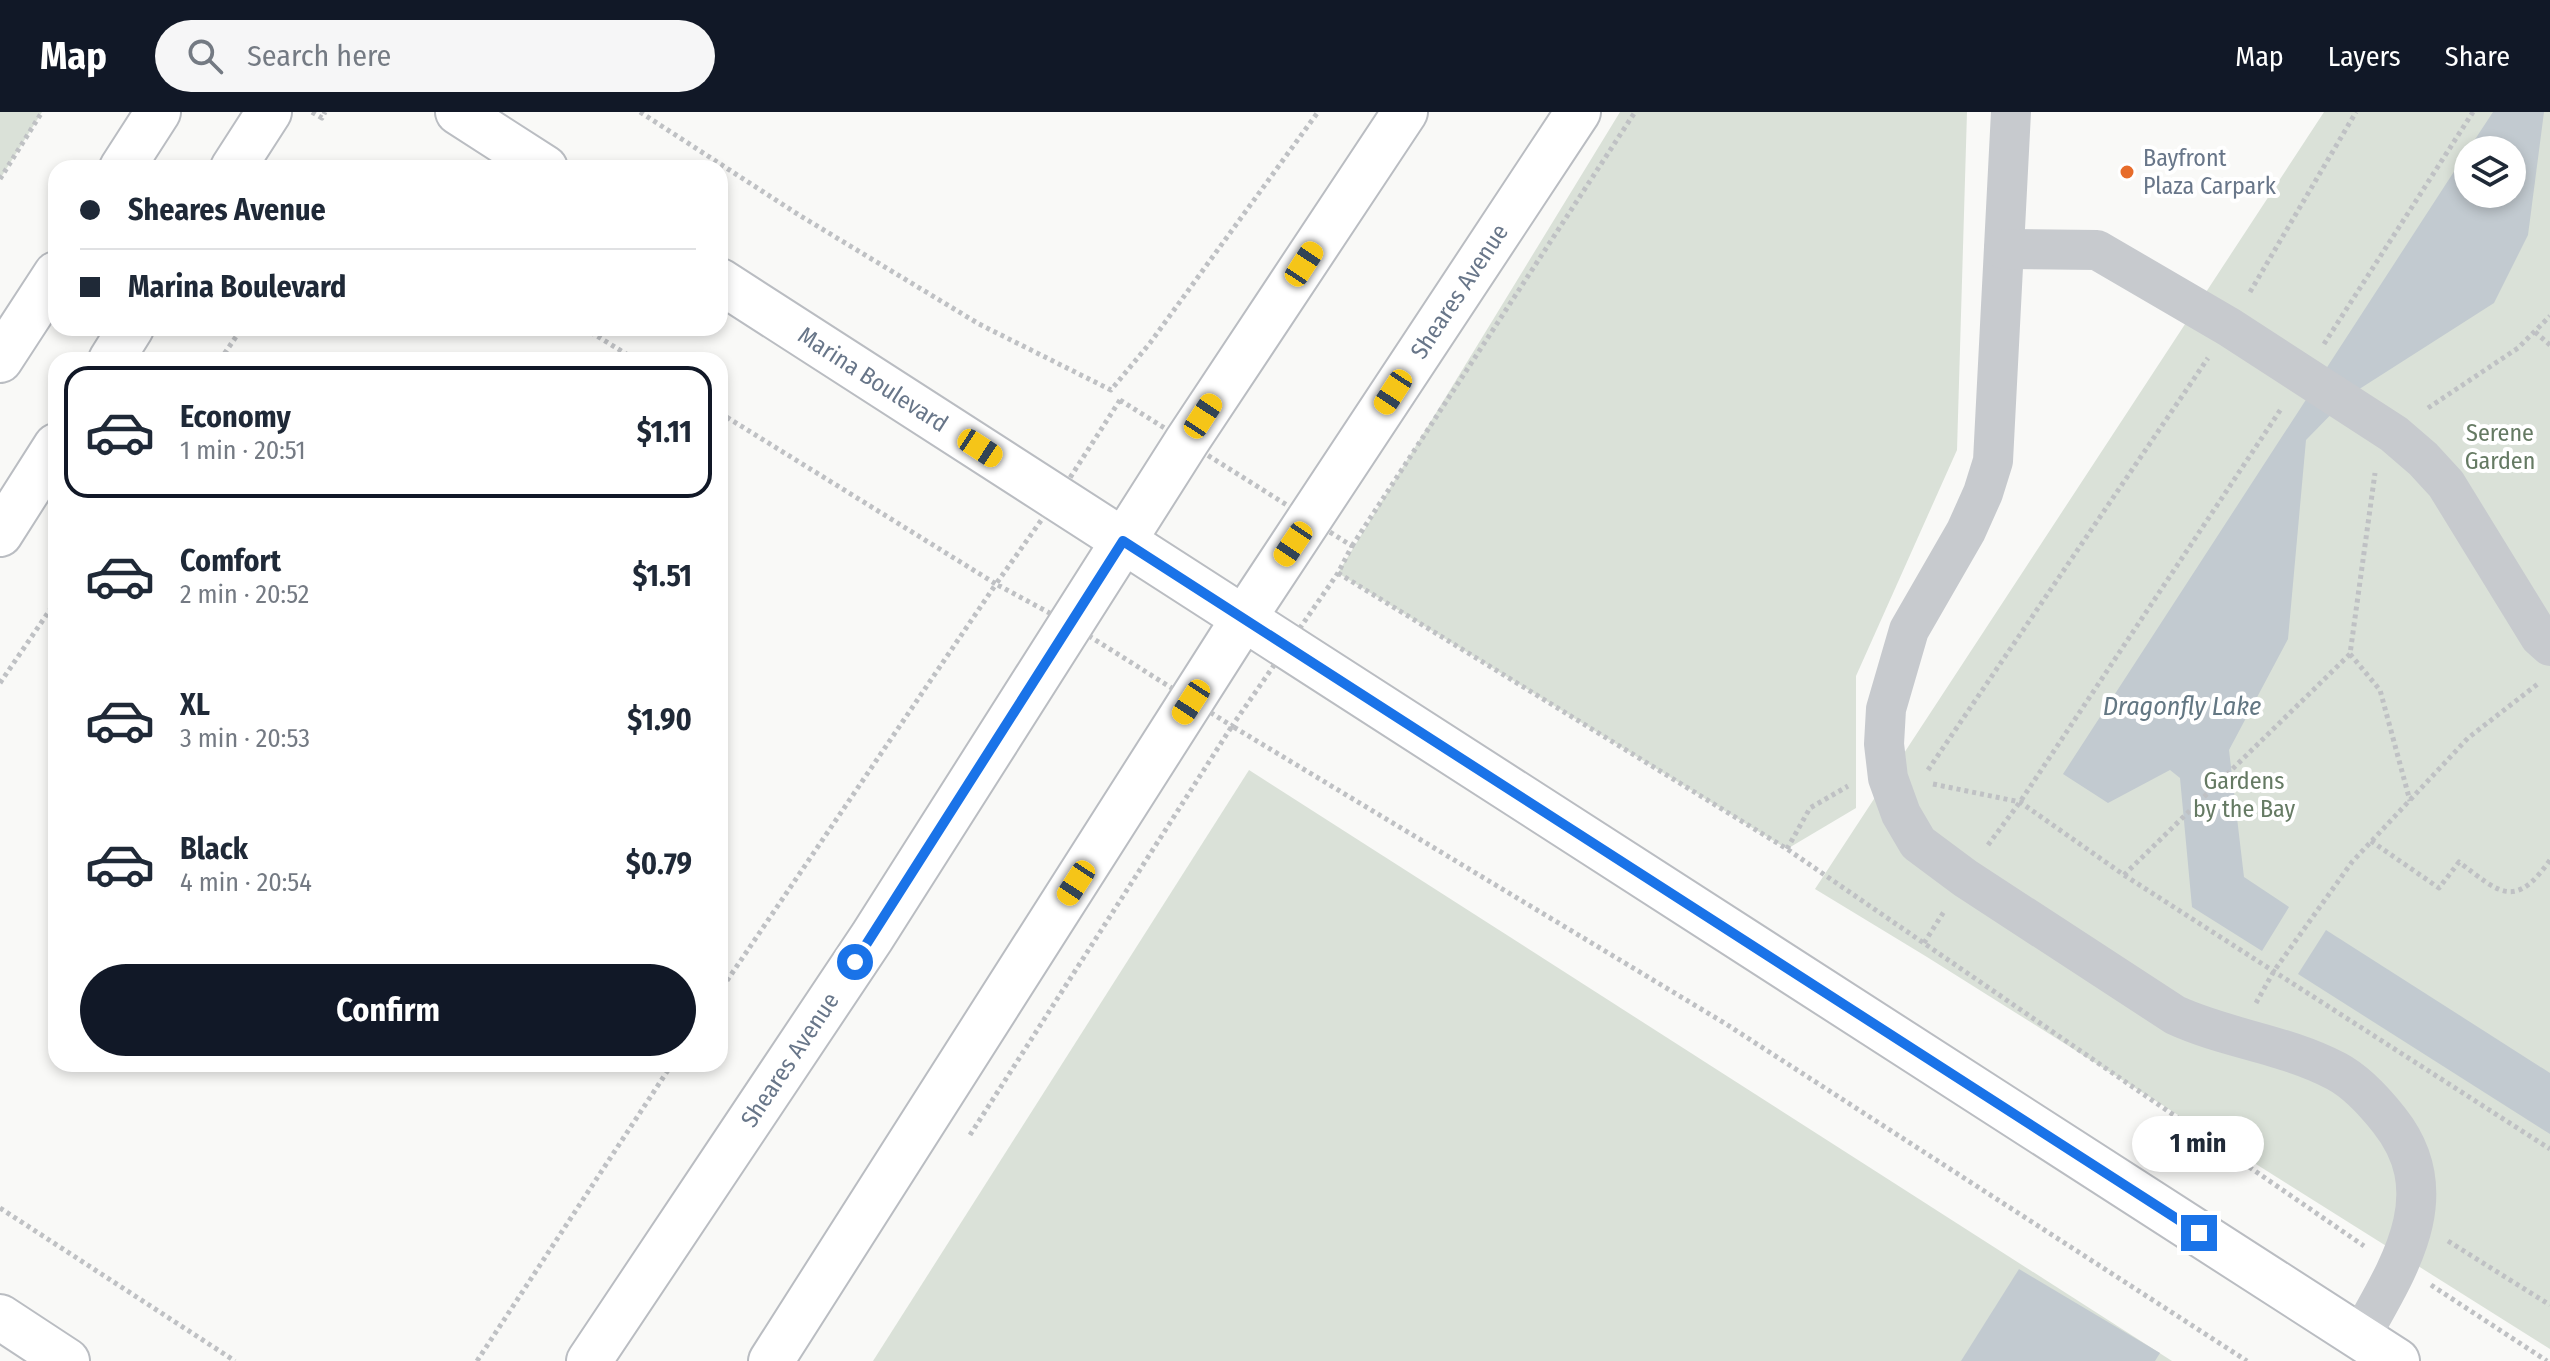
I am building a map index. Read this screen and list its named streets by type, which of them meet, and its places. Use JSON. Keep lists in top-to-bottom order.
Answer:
{
  "streets": {
    "main road": ["Sheares Avenue", "Marina Boulevard"]
  },
  "crossings": [
    ["Sheares Avenue", "Marina Boulevard"]
  ],
  "water": ["Dragonfly Lake"],
  "parks": ["Serene Garden", "Gardens by the Bay"],
  "places": ["Bayfront Plaza Carpark"],
  "page": {
    "header": "Map",
    "search": "Search here",
    "nav": ["Map", "Layers", "Share"],
    "banner": ["Sheares Avenue", "Marina Boulevard"],
    "list": [
      {
        "name": "Economy",
        "note": "1 min · 20:51",
        "value": "$1.11"
      },
      {
        "name": "Comfort",
        "note": "2 min · 20:52",
        "value": "$1.51"
      },
      {
        "name": "XL",
        "note": "3 min · 20:53",
        "value": "$1.90"
      },
      {
        "name": "Black",
        "note": "4 min · 20:54",
        "value": "$0.79"
      }
    ],
    "buttons": "Confirm",
    "bubble": "1 min"
  }
}
